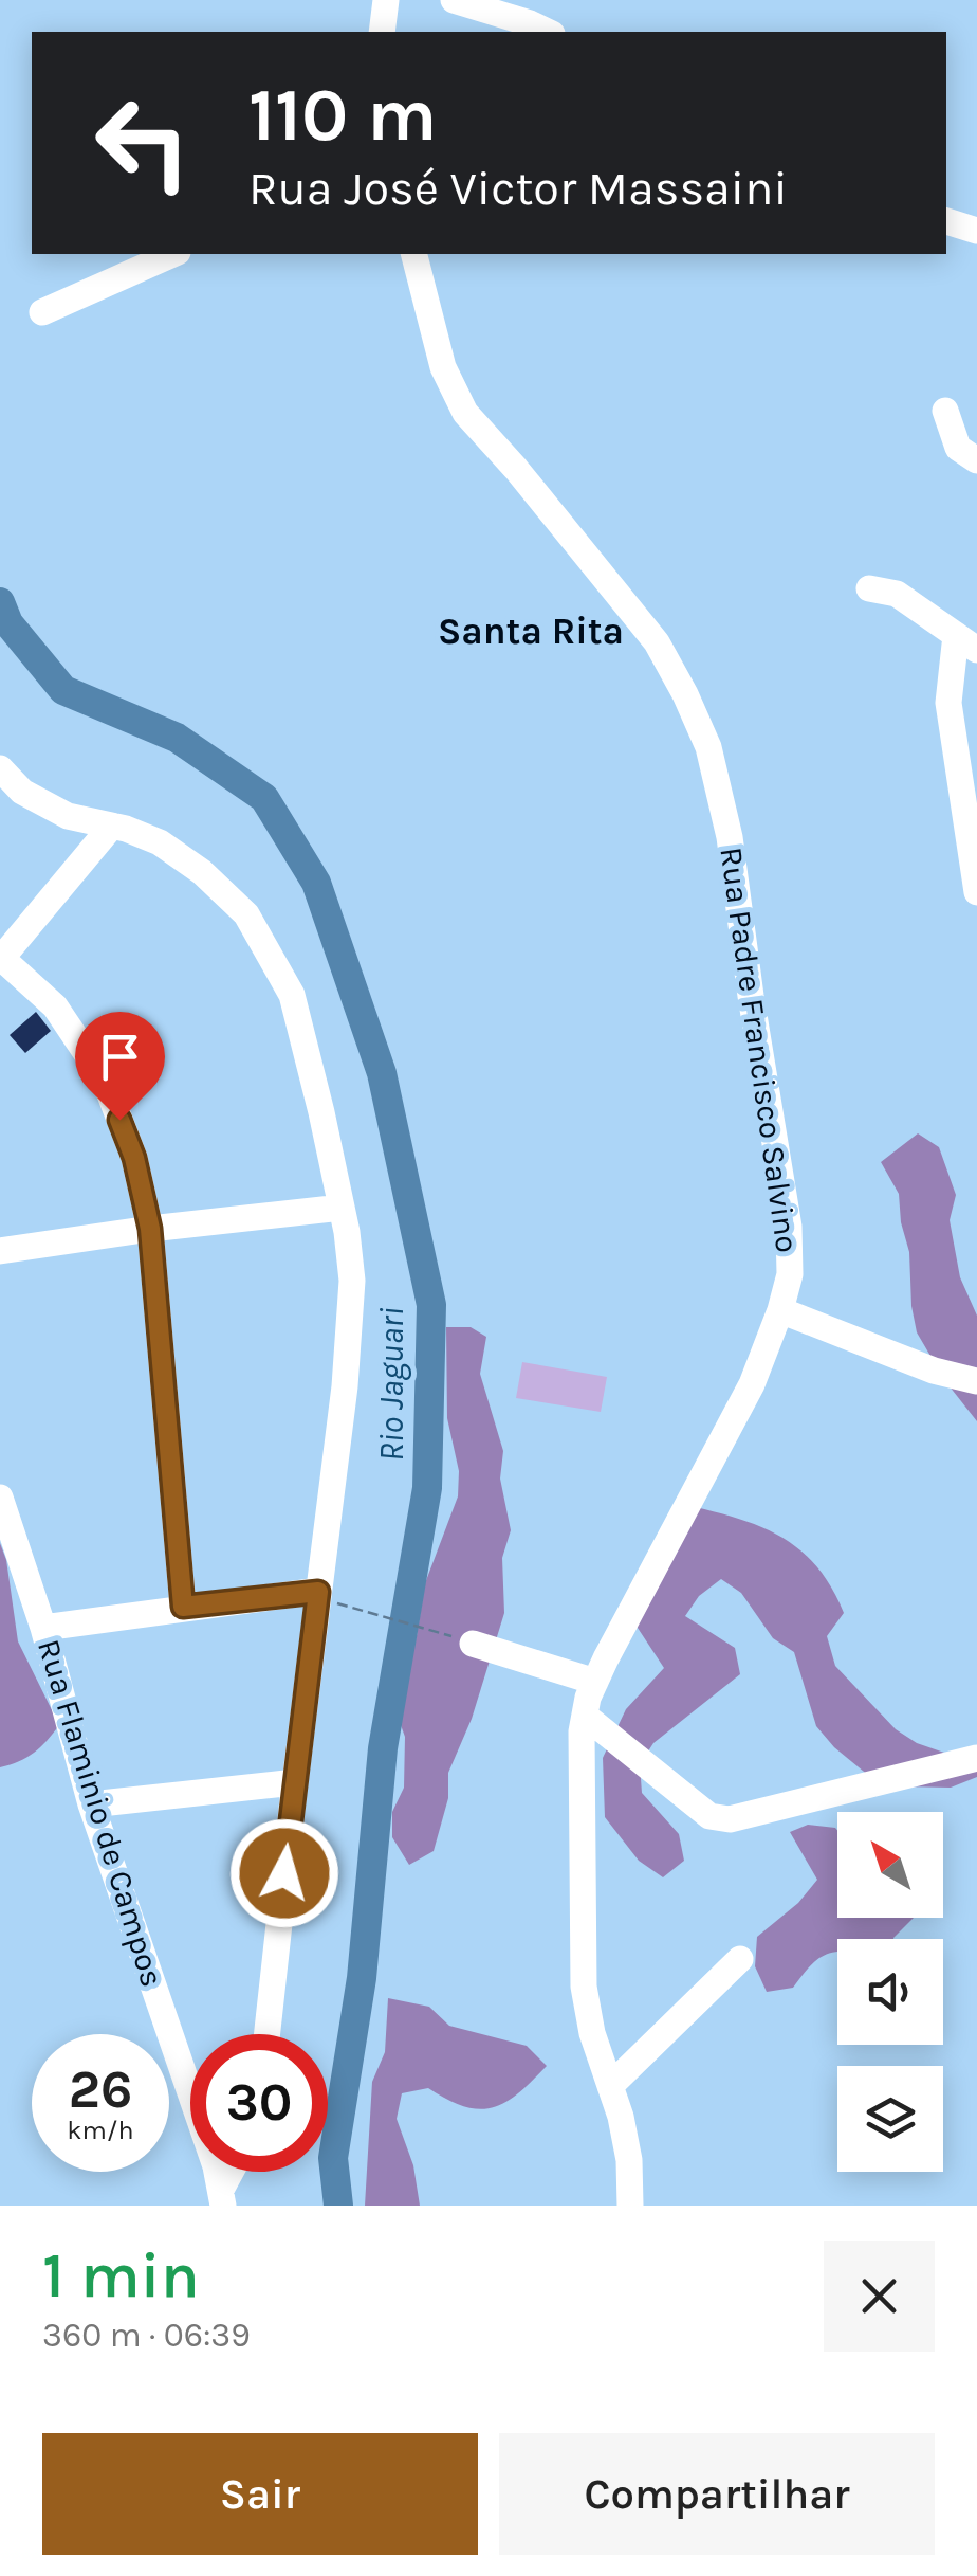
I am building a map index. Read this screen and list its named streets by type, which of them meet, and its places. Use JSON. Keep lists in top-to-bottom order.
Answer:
{
  "streets": {
    "street": ["Rua Padre Francisco Salvino", "Rua Flaminio de Campos"]
  },
  "districts": ["Santa Rita"],
  "water": ["Rio Jaguari"],
  "north": "top left",
  "page": {
    "turn": ["110 m", "Rua José Victor Massaini"],
    "speed": "26 km/h",
    "limit": "30",
    "heading": ["1 min", "360 m · 06:39"],
    "buttons": ["Sair", "Compartilhar"]
  }
}
